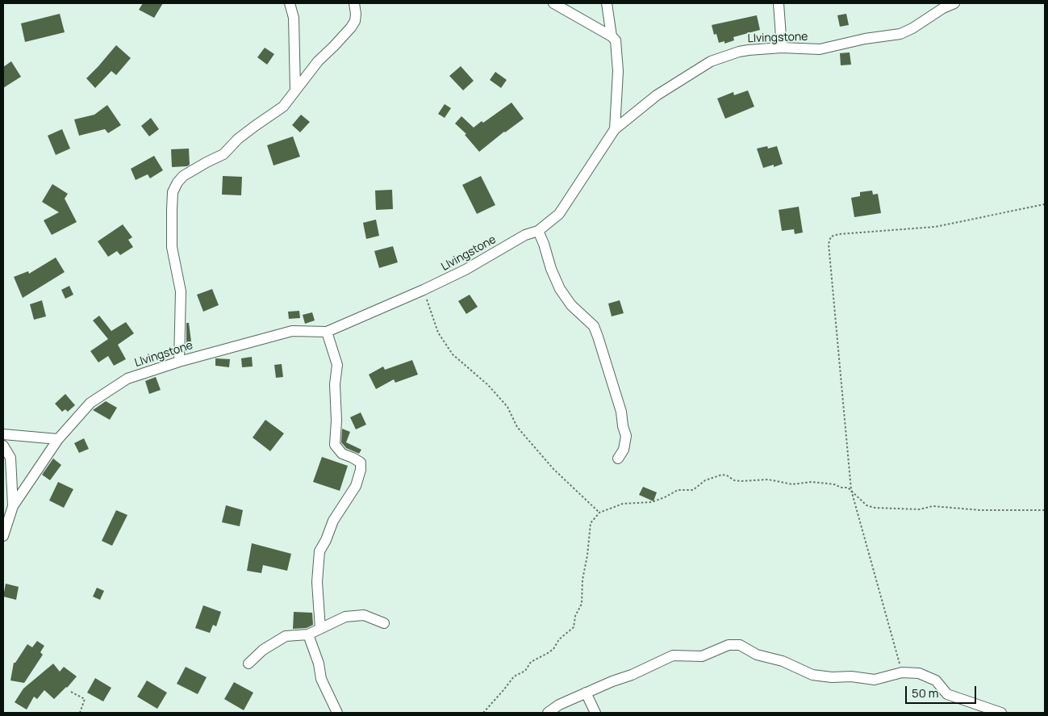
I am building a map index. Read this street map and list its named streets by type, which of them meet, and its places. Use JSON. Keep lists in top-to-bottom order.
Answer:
{
  "streets": {
    "street": ["LIvingstone"]
  },
  "scale_bar": "50 m"
}
